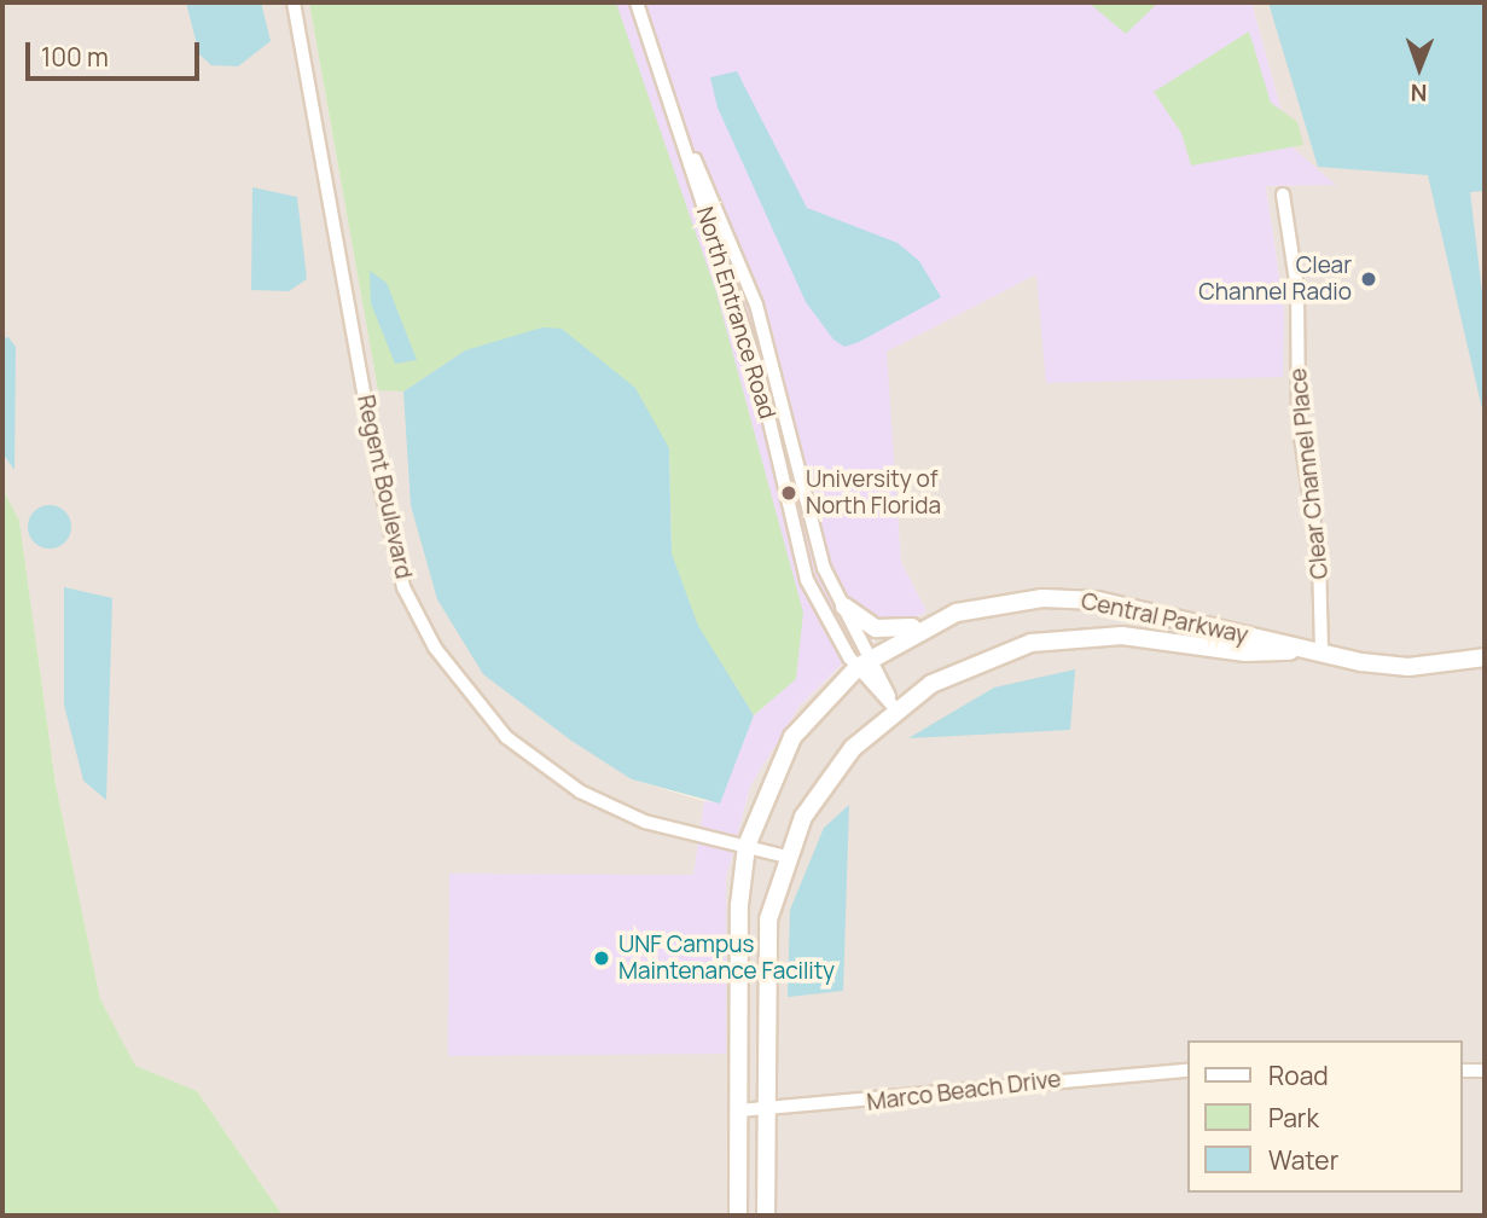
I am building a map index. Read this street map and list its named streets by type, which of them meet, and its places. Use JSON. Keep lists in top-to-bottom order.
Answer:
{
  "streets": {
    "street": [
      "North Entrance Road",
      "Clear Channel Place",
      "Regent Boulevard",
      "Central Parkway",
      "Marco Beach Drive"
    ]
  },
  "crossings": [
    ["North Entrance Road", "Central Parkway"],
    ["Clear Channel Place", "Central Parkway"],
    ["Regent Boulevard", "Central Parkway"],
    ["Central Parkway", "Marco Beach Drive"]
  ],
  "places": ["Clear Channel Radio", "University of North Florida", "UNF Campus Maintenance Facility"],
  "legend": ["Road", "Park", "Water"],
  "scale_bar": "100 m",
  "north": "bottom"
}
